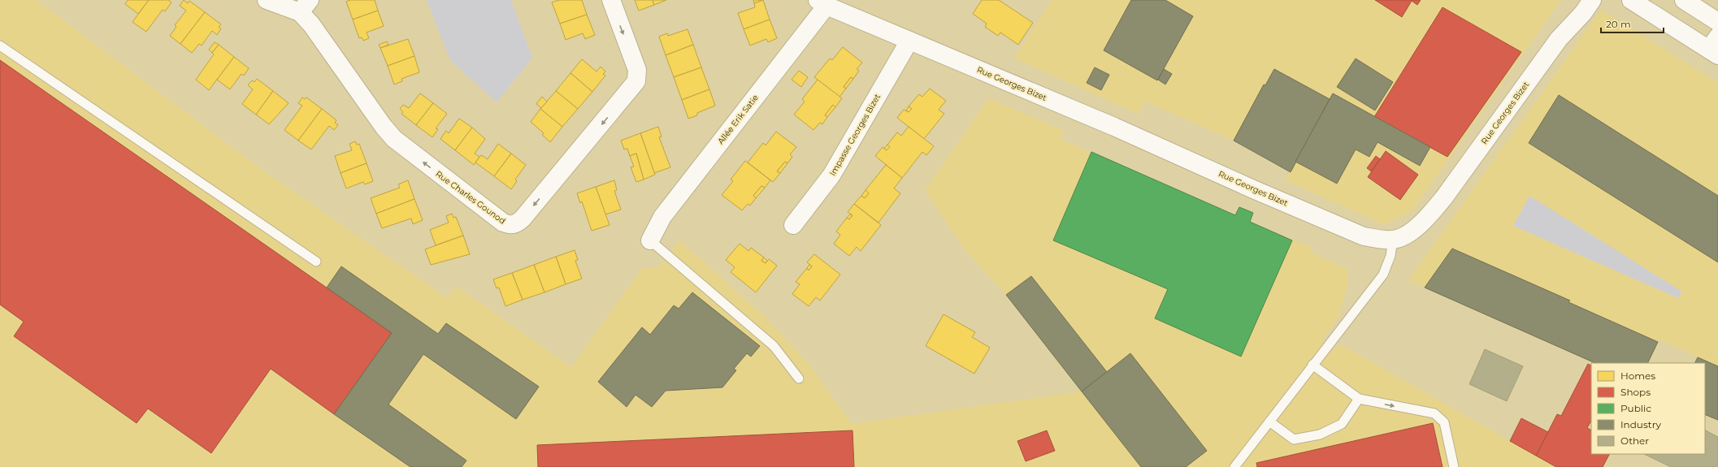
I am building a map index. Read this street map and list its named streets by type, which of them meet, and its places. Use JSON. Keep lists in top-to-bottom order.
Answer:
{
  "streets": {
    "street": [
      "Rue Georges Bizet",
      "Allée Erik Satie",
      "Impasse Georges Bizet",
      "Rue Charles Gounod"
    ]
  },
  "crossings": [
    ["Rue Georges Bizet", "Allée Erik Satie"],
    ["Rue Georges Bizet", "Impasse Georges Bizet"]
  ],
  "legend": [
    "Homes",
    "Shops",
    "Public",
    "Industry",
    "Other"
  ],
  "scale_bar": "20 m"
}
